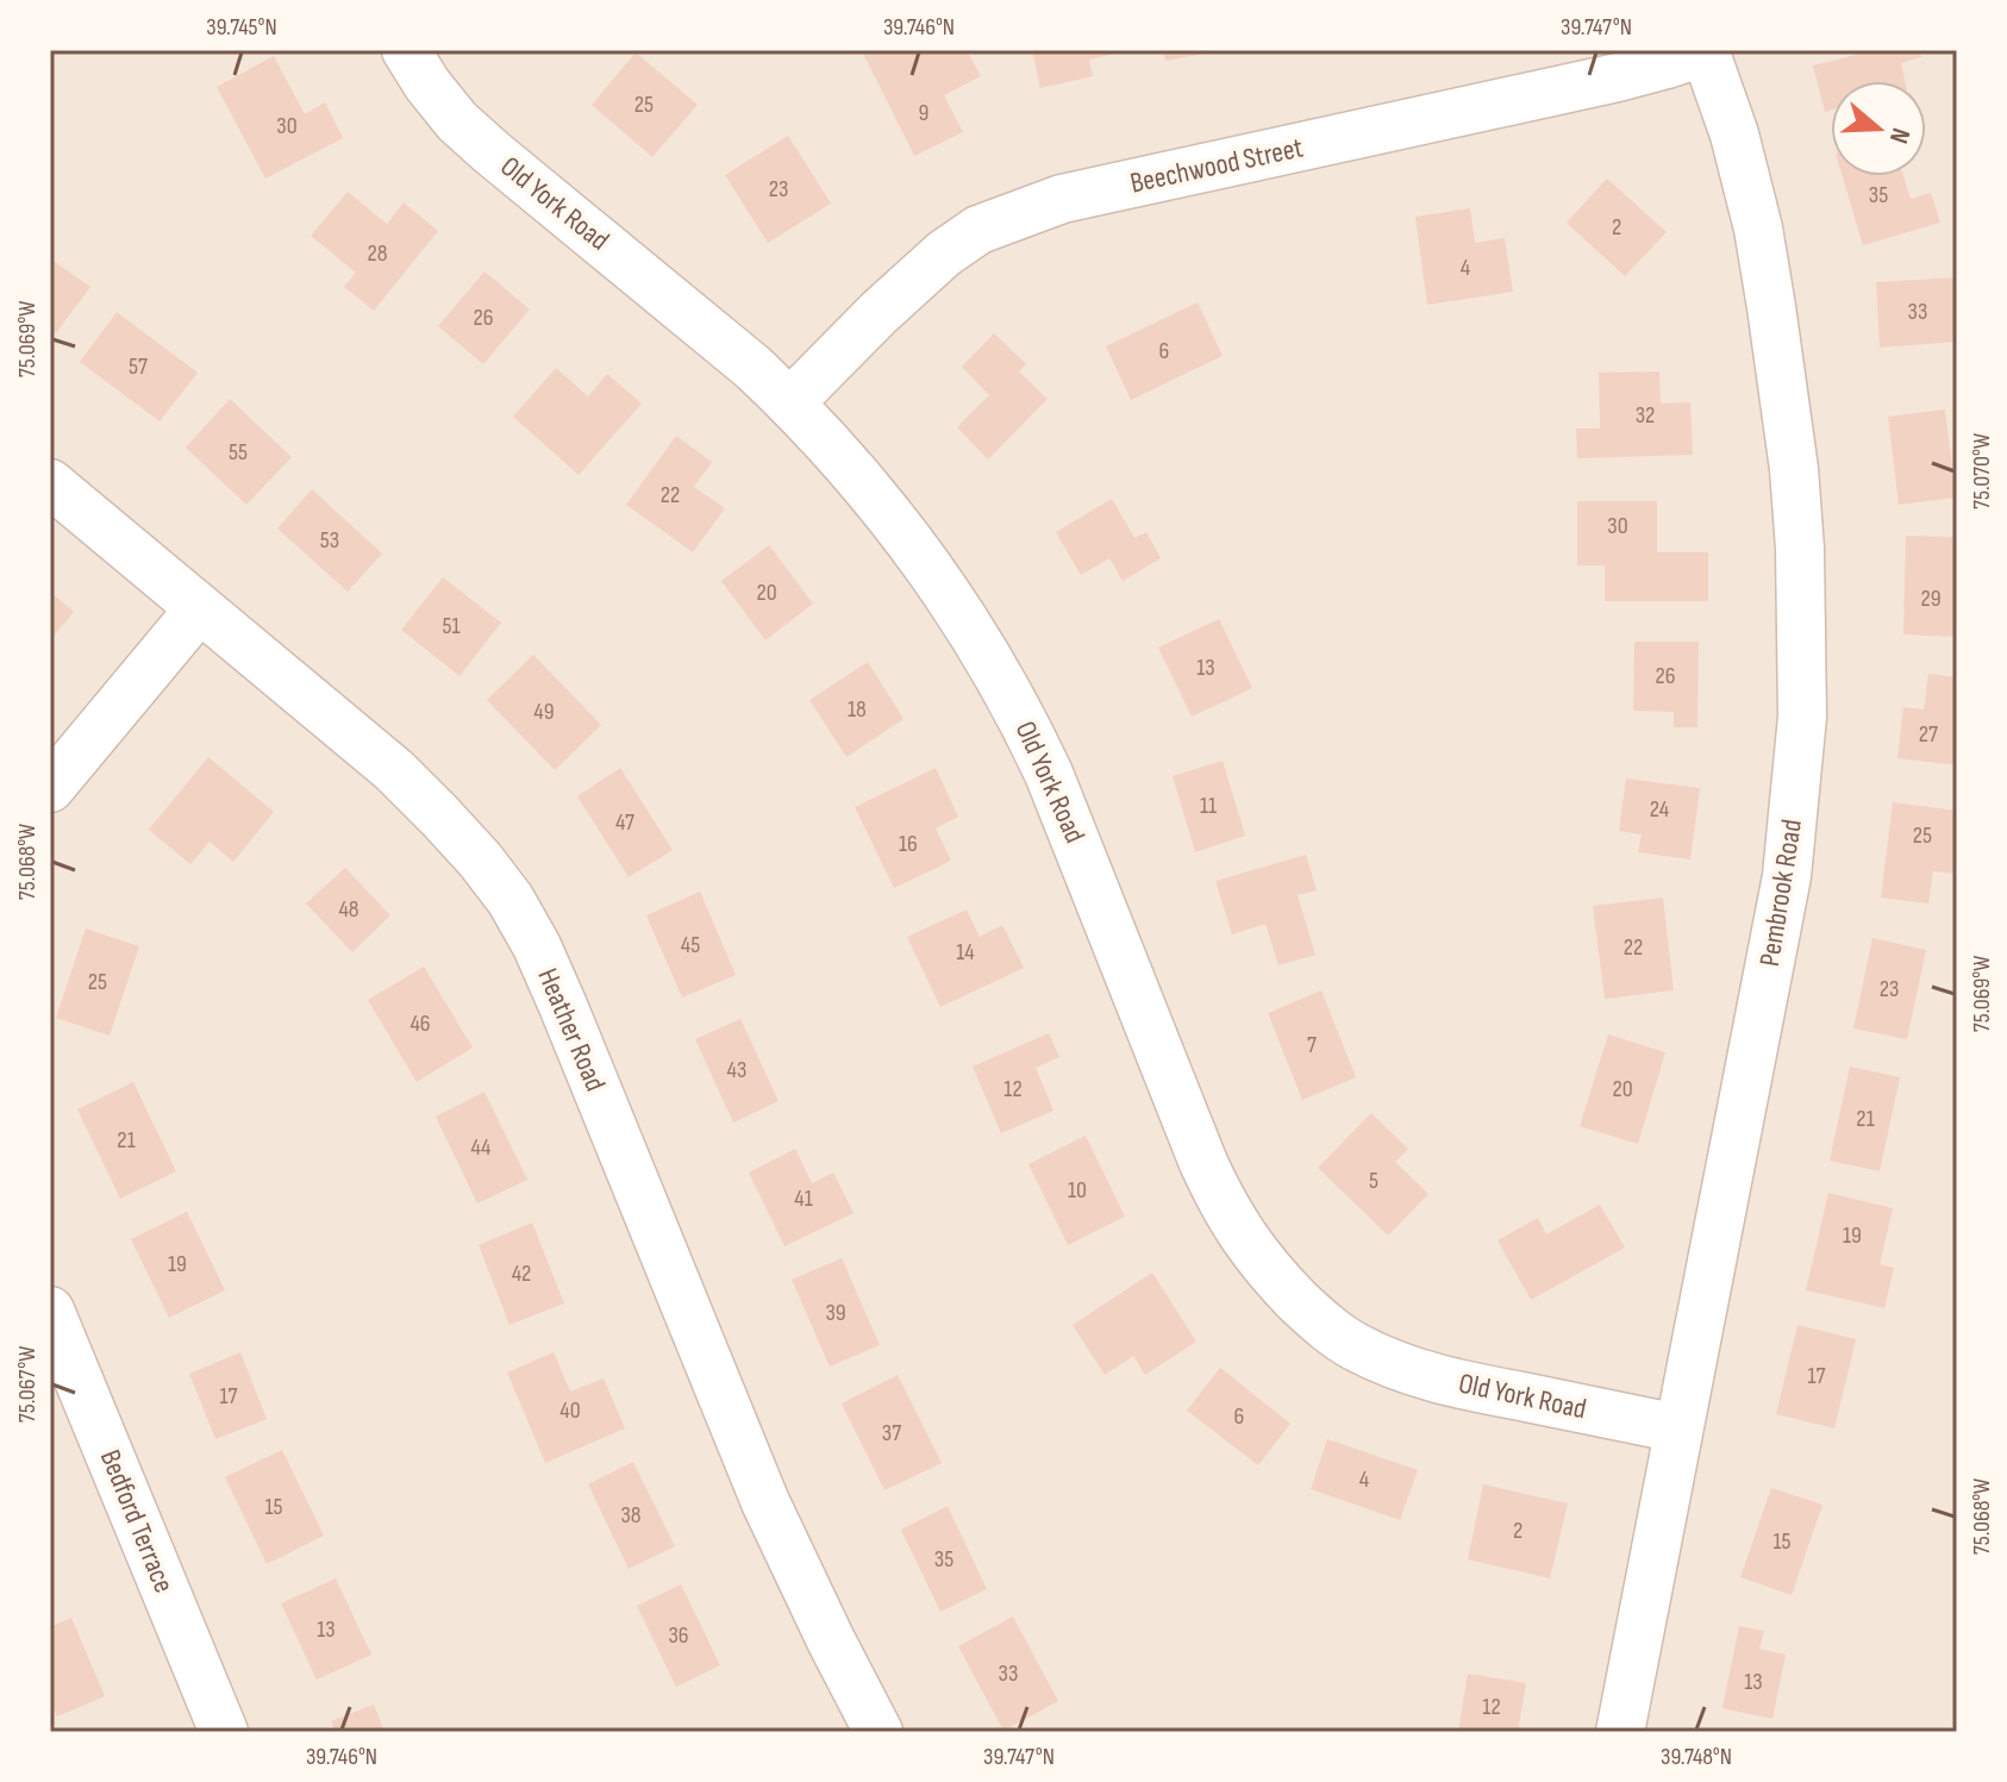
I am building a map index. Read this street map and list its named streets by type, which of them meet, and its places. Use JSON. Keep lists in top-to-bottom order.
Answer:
{
  "streets": {
    "street": [
      "Beechwood Street",
      "Old York Road",
      "Pembrook Road",
      "Heather Road",
      "Bedford Terrace"
    ]
  },
  "crossings": [
    ["Beechwood Street", "Old York Road"],
    ["Beechwood Street", "Pembrook Road"],
    ["Old York Road", "Pembrook Road"]
  ],
  "house_numbers": [
    "25",
    "9",
    "30",
    "23",
    "35",
    "2",
    "28",
    "4",
    "33",
    "26",
    "6",
    "57",
    "32",
    "55",
    "22",
    "30",
    "53",
    "20",
    "29",
    "51",
    "13",
    "26",
    "18",
    "49",
    "27",
    "11",
    "24",
    "47",
    "25",
    "16",
    "48",
    "45",
    "22",
    "14",
    "25",
    "23",
    "46",
    "7",
    "43",
    "12",
    "20",
    "21",
    "21",
    "44",
    "5",
    "10",
    "41",
    "19",
    "19",
    "42",
    "39",
    "17",
    "17",
    "40",
    "6",
    "37",
    "4",
    "15",
    "38",
    "2",
    "15",
    "35",
    "13",
    "36",
    "33",
    "13",
    "12"
  ],
  "north": "right",
  "coordinates": [
    "39.745°N",
    "39.746°N",
    "39.747°N",
    "75.069°W",
    "75.070°W",
    "75.068°W",
    "75.067°W",
    "39.748°N"
  ]
}
